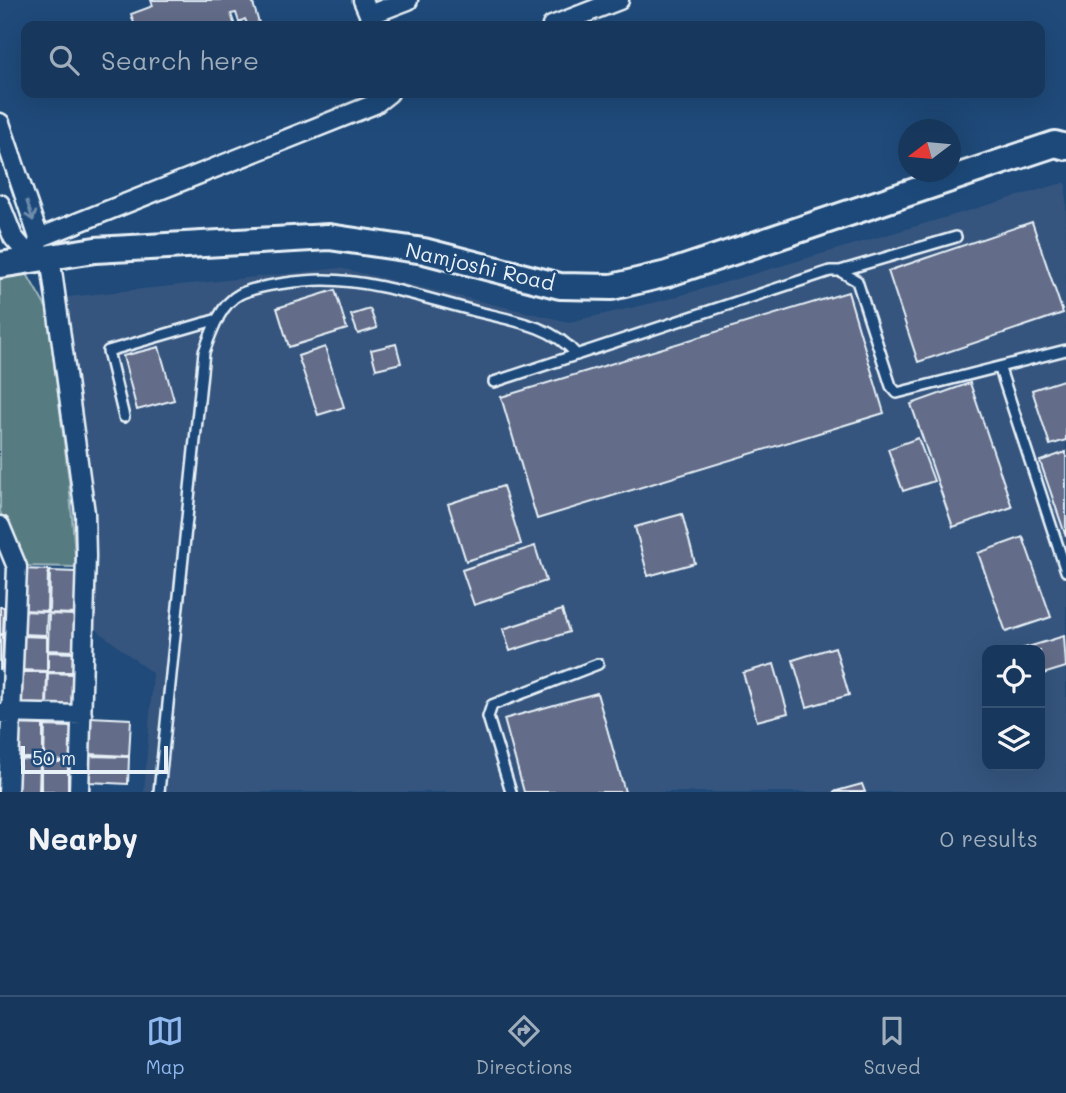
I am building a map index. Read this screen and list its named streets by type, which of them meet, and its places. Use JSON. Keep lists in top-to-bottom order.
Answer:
{
  "streets": {
    "main road": ["Namjoshi Road"]
  },
  "scale_bar": "50 m",
  "north": "left",
  "page": {
    "search": "Search here",
    "scale": "50 m",
    "heading": ["Nearby", "0 results"],
    "nav": ["Map", "Directions", "Saved"]
  }
}
